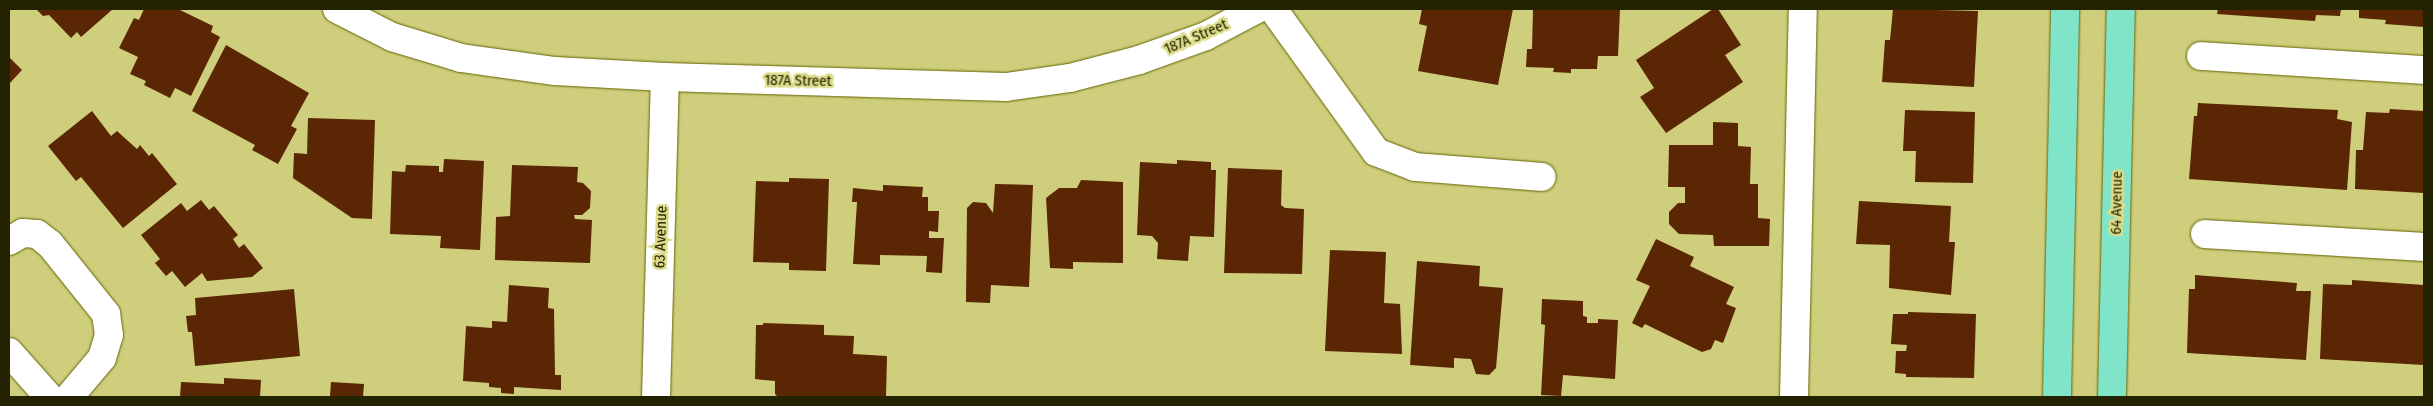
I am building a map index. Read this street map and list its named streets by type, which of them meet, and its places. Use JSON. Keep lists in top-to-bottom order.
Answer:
{
  "streets": {
    "main road": ["64 Avenue"],
    "street": ["187A Street", "63 Avenue"]
  },
  "crossings": [
    ["187A Street", "63 Avenue"]
  ]
}
